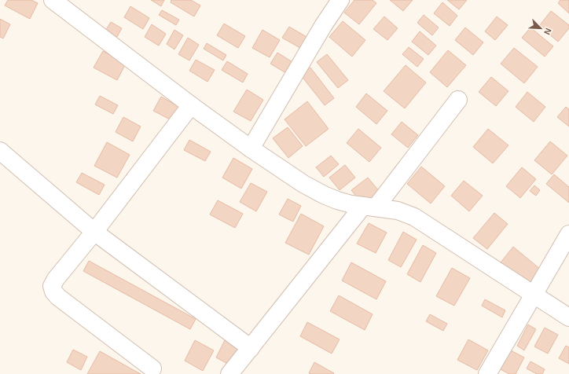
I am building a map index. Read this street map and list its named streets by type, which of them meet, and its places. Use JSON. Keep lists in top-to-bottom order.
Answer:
{
  "north": "bottom right"
}
